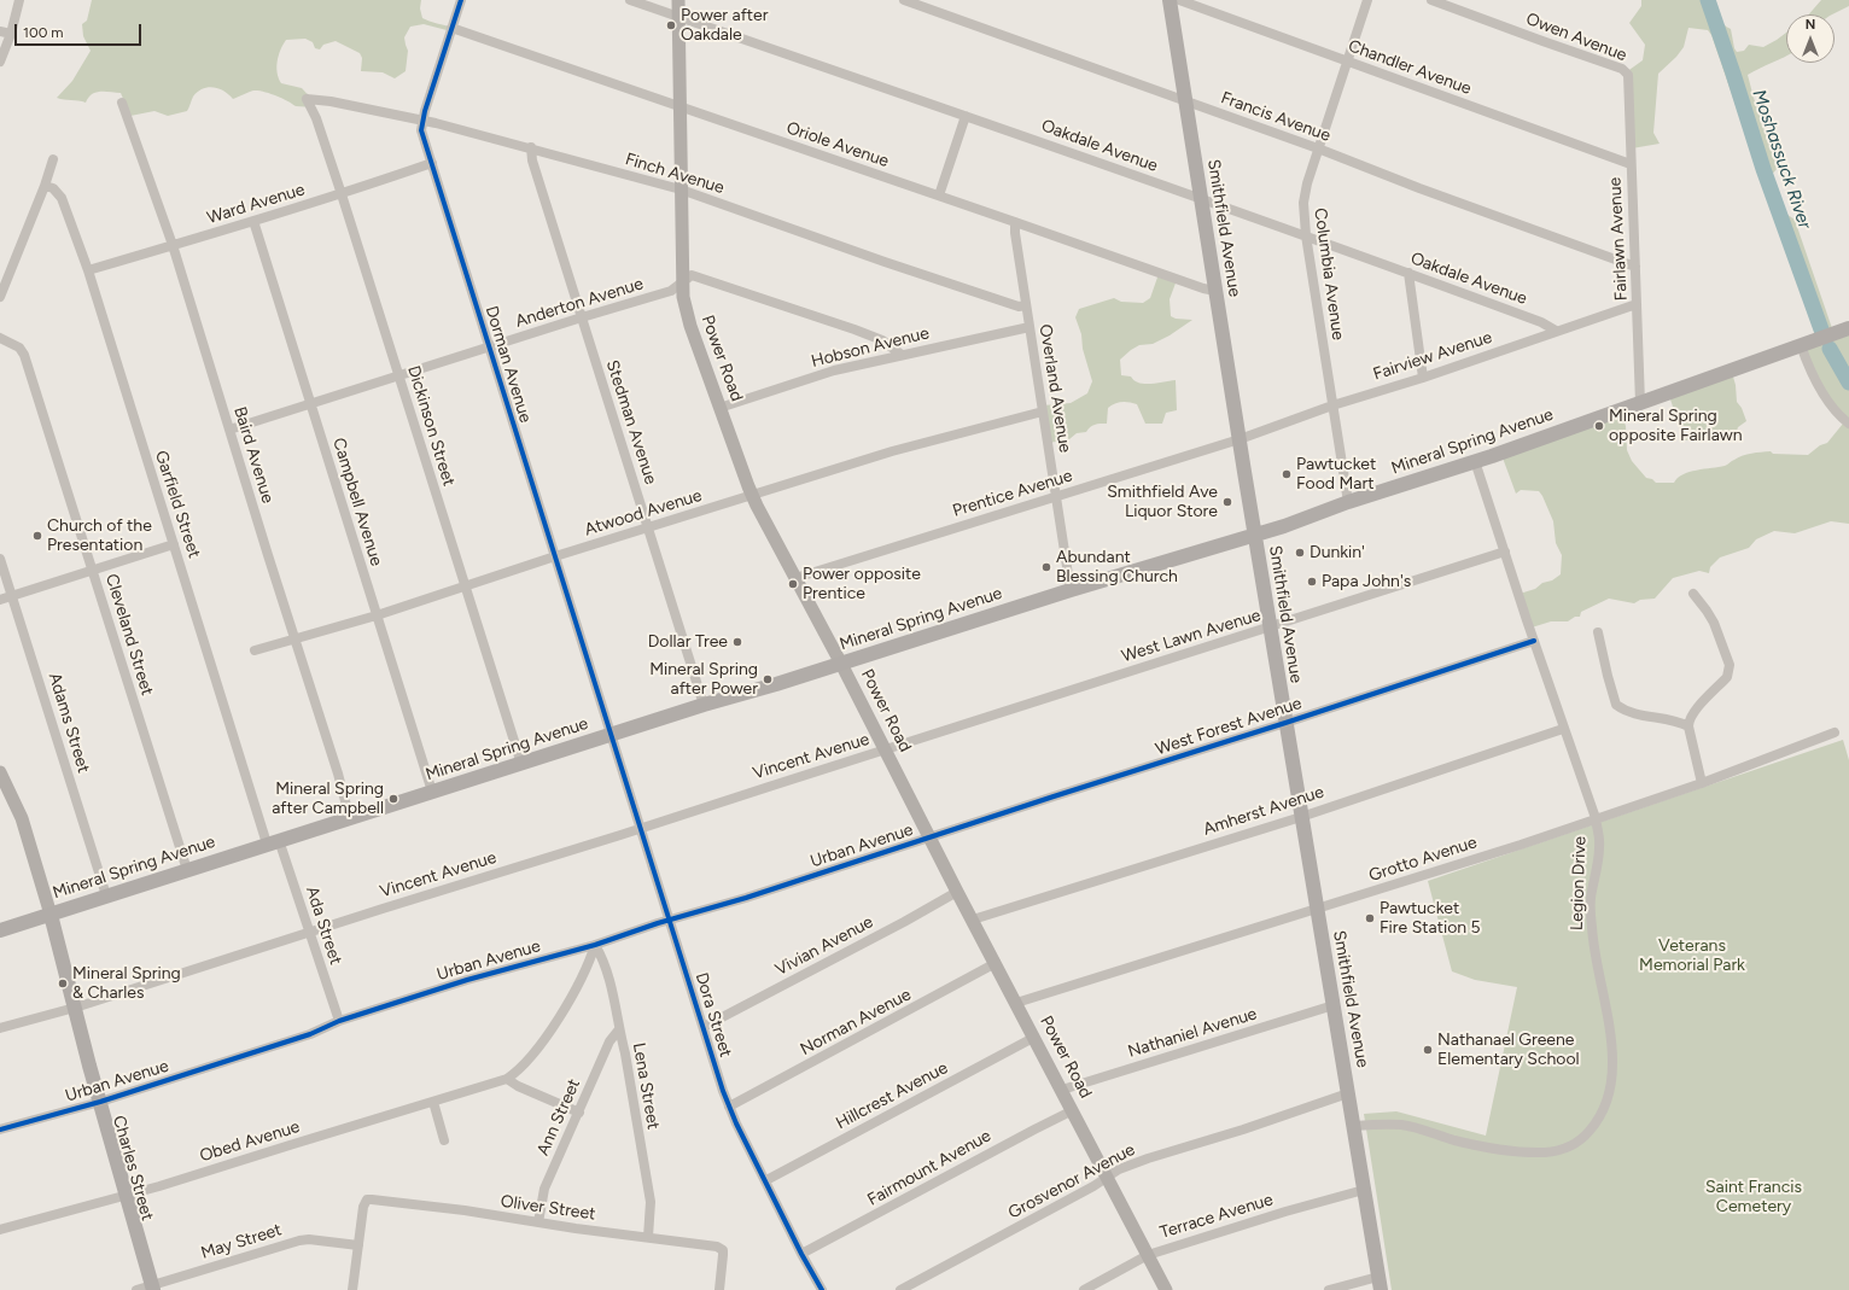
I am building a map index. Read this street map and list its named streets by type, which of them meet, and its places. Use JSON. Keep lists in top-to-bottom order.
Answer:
{
  "streets": {
    "main road": [
      "Smithfield Avenue",
      "Power Road",
      "Mineral Spring Avenue",
      "Charles Street"
    ],
    "street": [
      "Owen Avenue",
      "Chandler Avenue",
      "Francis Avenue",
      "Oriole Avenue",
      "Oakdale Avenue",
      "Finch Avenue",
      "Ward Avenue",
      "Fairlawn Avenue",
      "Columbia Avenue",
      "Anderton Avenue",
      "Hobson Avenue",
      "Fairview Avenue",
      "Dorman Avenue",
      "Overland Avenue",
      "Stedman Avenue",
      "Dickinson Street",
      "Baird Avenue",
      "Prentice Avenue",
      "Campbell Avenue",
      "Garfield Street",
      "Atwood Avenue",
      "Cleveland Street",
      "West Lawn Avenue",
      "Adams Street",
      "West Forest Avenue",
      "Vincent Avenue",
      "Amherst Avenue",
      "Urban Avenue",
      "Grotto Avenue",
      "Legion Drive",
      "Ada Street",
      "Vivian Avenue",
      "Dora Street",
      "Norman Avenue",
      "Nathaniel Avenue",
      "Lena Street",
      "Hillcrest Avenue",
      "Ann Street",
      "Obed Avenue",
      "Fairmount Avenue",
      "Grosvenor Avenue",
      "Oliver Street",
      "Terrace Avenue",
      "May Street"
    ]
  },
  "crossings": [
    ["Owen Avenue", "Fairlawn Avenue"],
    ["Chandler Avenue", "Fairlawn Avenue"],
    ["Chandler Avenue", "Columbia Avenue"],
    ["Francis Avenue", "Smithfield Avenue"],
    ["Francis Avenue", "Fairlawn Avenue"],
    ["Francis Avenue", "Columbia Avenue"],
    ["Oriole Avenue", "Smithfield Avenue"],
    ["Oriole Avenue", "Power Road"],
    ["Oriole Avenue", "Dorman Avenue"],
    ["Oriole Avenue", "Overland Avenue"],
    ["Oakdale Avenue", "Smithfield Avenue"],
    ["Oakdale Avenue", "Columbia Avenue"],
    ["Oakdale Avenue", "Fairview Avenue"],
    ["Oakdale Avenue", "Power Road"],
    ["Finch Avenue", "Power Road"],
    ["Finch Avenue", "Dorman Avenue"],
    ["Finch Avenue", "Overland Avenue"],
    ["Finch Avenue", "Stedman Avenue"],
    ["Finch Avenue", "Dickinson Street"],
    ["Ward Avenue", "Dorman Avenue"],
    ["Ward Avenue", "Dickinson Street"],
    ["Ward Avenue", "Baird Avenue"],
    ["Ward Avenue", "Campbell Avenue"],
    ["Ward Avenue", "Garfield Street"],
    ["Smithfield Avenue", "Fairview Avenue"],
    ["Smithfield Avenue", "Mineral Spring Avenue"],
    ["Smithfield Avenue", "Prentice Avenue"],
    ["Smithfield Avenue", "West Lawn Avenue"],
    ["Smithfield Avenue", "West Forest Avenue"],
    ["Smithfield Avenue", "Amherst Avenue"],
    ["Smithfield Avenue", "Grotto Avenue"],
    ["Smithfield Avenue", "Legion Drive"],
    ["Smithfield Avenue", "Nathaniel Avenue"],
    ["Smithfield Avenue", "Grosvenor Avenue"],
    ["Smithfield Avenue", "Terrace Avenue"],
    ["Fairlawn Avenue", "Fairview Avenue"],
    ["Fairlawn Avenue", "Mineral Spring Avenue"],
    ["Columbia Avenue", "Fairview Avenue"],
    ["Columbia Avenue", "Mineral Spring Avenue"],
    ["Anderton Avenue", "Hobson Avenue"],
    ["Anderton Avenue", "Power Road"],
    ["Anderton Avenue", "Dorman Avenue"],
    ["Anderton Avenue", "Stedman Avenue"],
    ["Anderton Avenue", "Dickinson Street"],
    ["Anderton Avenue", "Baird Avenue"],
    ["Anderton Avenue", "Campbell Avenue"],
    ["Hobson Avenue", "Power Road"],
    ["Hobson Avenue", "Overland Avenue"],
    ["Fairview Avenue", "Prentice Avenue"],
    ["Power Road", "Mineral Spring Avenue"],
    ["Power Road", "Prentice Avenue"],
    ["Power Road", "Atwood Avenue"],
    ["Power Road", "West Lawn Avenue"],
    ["Power Road", "West Forest Avenue"],
    ["Power Road", "Vincent Avenue"],
    ["Power Road", "Amherst Avenue"],
    ["Power Road", "Urban Avenue"],
    ["Power Road", "Grotto Avenue"],
    ["Power Road", "Vivian Avenue"],
    ["Power Road", "Norman Avenue"],
    ["Power Road", "Nathaniel Avenue"],
    ["Power Road", "Hillcrest Avenue"],
    ["Power Road", "Fairmount Avenue"],
    ["Power Road", "Grosvenor Avenue"],
    ["Power Road", "Terrace Avenue"],
    ["Dorman Avenue", "Mineral Spring Avenue"],
    ["Dorman Avenue", "Atwood Avenue"],
    ["Dorman Avenue", "Dora Street"],
    ["Overland Avenue", "Mineral Spring Avenue"],
    ["Overland Avenue", "Prentice Avenue"],
    ["Overland Avenue", "Atwood Avenue"],
    ["Stedman Avenue", "Mineral Spring Avenue"],
    ["Stedman Avenue", "Atwood Avenue"],
    ["Dickinson Street", "Mineral Spring Avenue"],
    ["Dickinson Street", "Atwood Avenue"],
    ["Mineral Spring Avenue", "Baird Avenue"],
    ["Mineral Spring Avenue", "Campbell Avenue"],
    ["Mineral Spring Avenue", "Garfield Street"],
    ["Mineral Spring Avenue", "Cleveland Street"],
    ["Mineral Spring Avenue", "Adams Street"],
    ["Mineral Spring Avenue", "Legion Drive"],
    ["Mineral Spring Avenue", "Ada Street"],
    ["Mineral Spring Avenue", "Dora Street"],
    ["Mineral Spring Avenue", "Charles Street"],
    ["Baird Avenue", "Atwood Avenue"],
    ["Campbell Avenue", "Atwood Avenue"],
    ["Garfield Street", "Ada Street"],
    ["West Lawn Avenue", "Vincent Avenue"],
    ["West Lawn Avenue", "Legion Drive"],
    ["West Forest Avenue", "Urban Avenue"],
    ["West Forest Avenue", "Legion Drive"],
    ["Vincent Avenue", "Ada Street"],
    ["Vincent Avenue", "Dora Street"],
    ["Vincent Avenue", "Charles Street"],
    ["Amherst Avenue", "Legion Drive"],
    ["Urban Avenue", "Ada Street"],
    ["Urban Avenue", "Dora Street"],
    ["Urban Avenue", "Lena Street"],
    ["Urban Avenue", "Obed Avenue"],
    ["Urban Avenue", "Charles Street"],
    ["Grotto Avenue", "Legion Drive"],
    ["Vivian Avenue", "Dora Street"],
    ["Dora Street", "Norman Avenue"],
    ["Dora Street", "Hillcrest Avenue"],
    ["Dora Street", "Fairmount Avenue"],
    ["Lena Street", "Ann Street"],
    ["Lena Street", "Obed Avenue"],
    ["Lena Street", "Oliver Street"],
    ["Ann Street", "Oliver Street"],
    ["Obed Avenue", "Charles Street"],
    ["Charles Street", "May Street"],
    ["Oliver Street", "May Street"]
  ],
  "water": ["Moshassuck River"],
  "parks": ["Veterans Memorial Park", "Saint Francis Cemetery"],
  "places": [
    "Power after Oakdale",
    "Mineral Spring opposite Fairlawn",
    "Pawtucket Food Mart",
    "Smithfield Ave Liquor Store",
    "Church of the Presentation",
    "Dunkin'",
    "Abundant Blessing Church",
    "Papa John's",
    "Power opposite Prentice",
    "Dollar Tree",
    "Mineral Spring after Power",
    "Mineral Spring after Campbell",
    "Pawtucket Fire Station 5",
    "Mineral Spring & Charles",
    "Nathanael Greene Elementary School"
  ],
  "scale_bar": "100 m",
  "north": "top"
}
